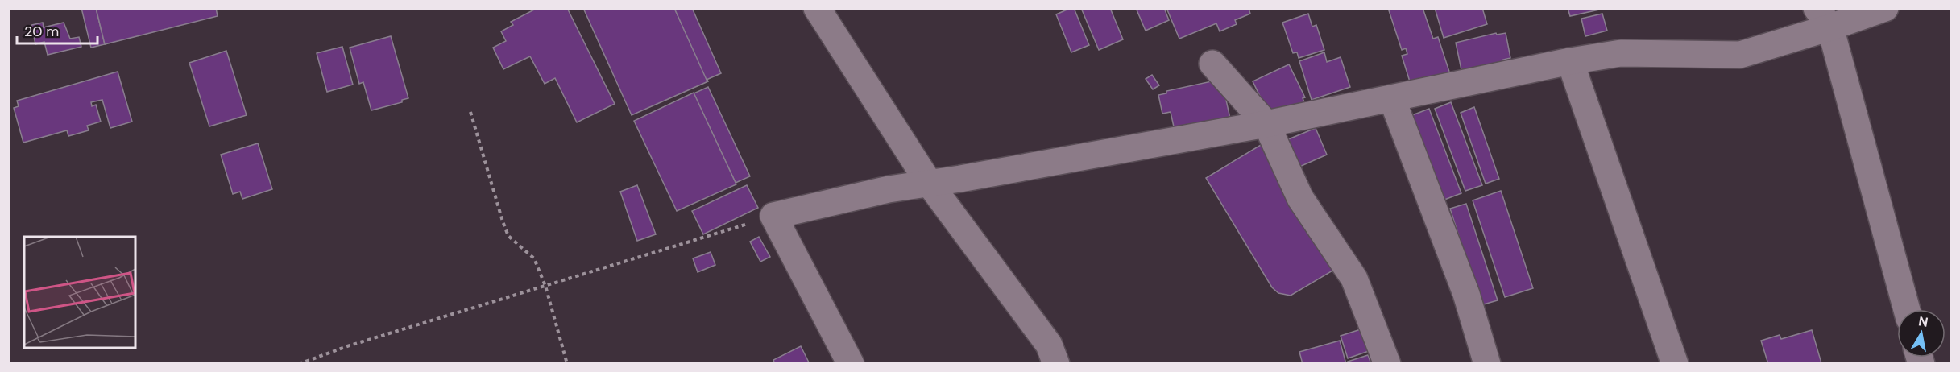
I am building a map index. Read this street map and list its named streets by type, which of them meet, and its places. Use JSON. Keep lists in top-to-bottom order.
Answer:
{
  "scale_bar": "20 m",
  "north": "top"
}
